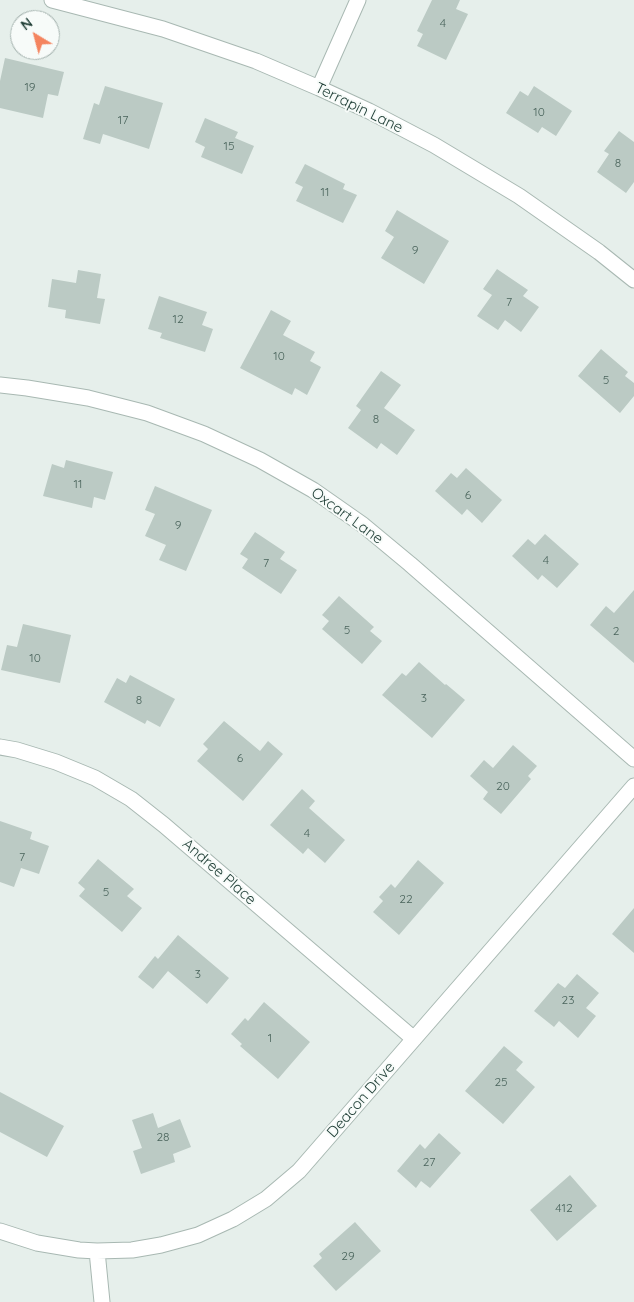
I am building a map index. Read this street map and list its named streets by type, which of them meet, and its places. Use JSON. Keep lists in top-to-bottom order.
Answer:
{
  "streets": {
    "street": [
      "Terrapin Lane",
      "Oxcart Lane",
      "Andree Place",
      "Deacon Drive"
    ]
  },
  "crossings": [
    ["Andree Place", "Deacon Drive"]
  ],
  "house_numbers": [
    "4",
    "19",
    "10",
    "17",
    "15",
    "8",
    "11",
    "9",
    "7",
    "12",
    "10",
    "5",
    "8",
    "11",
    "6",
    "9",
    "4",
    "7",
    "5",
    "2",
    "10",
    "3",
    "8",
    "6",
    "20",
    "4",
    "7",
    "5",
    "22",
    "3",
    "23",
    "1",
    "25",
    "28",
    "27",
    "412",
    "29"
  ],
  "north": "top left"
}
